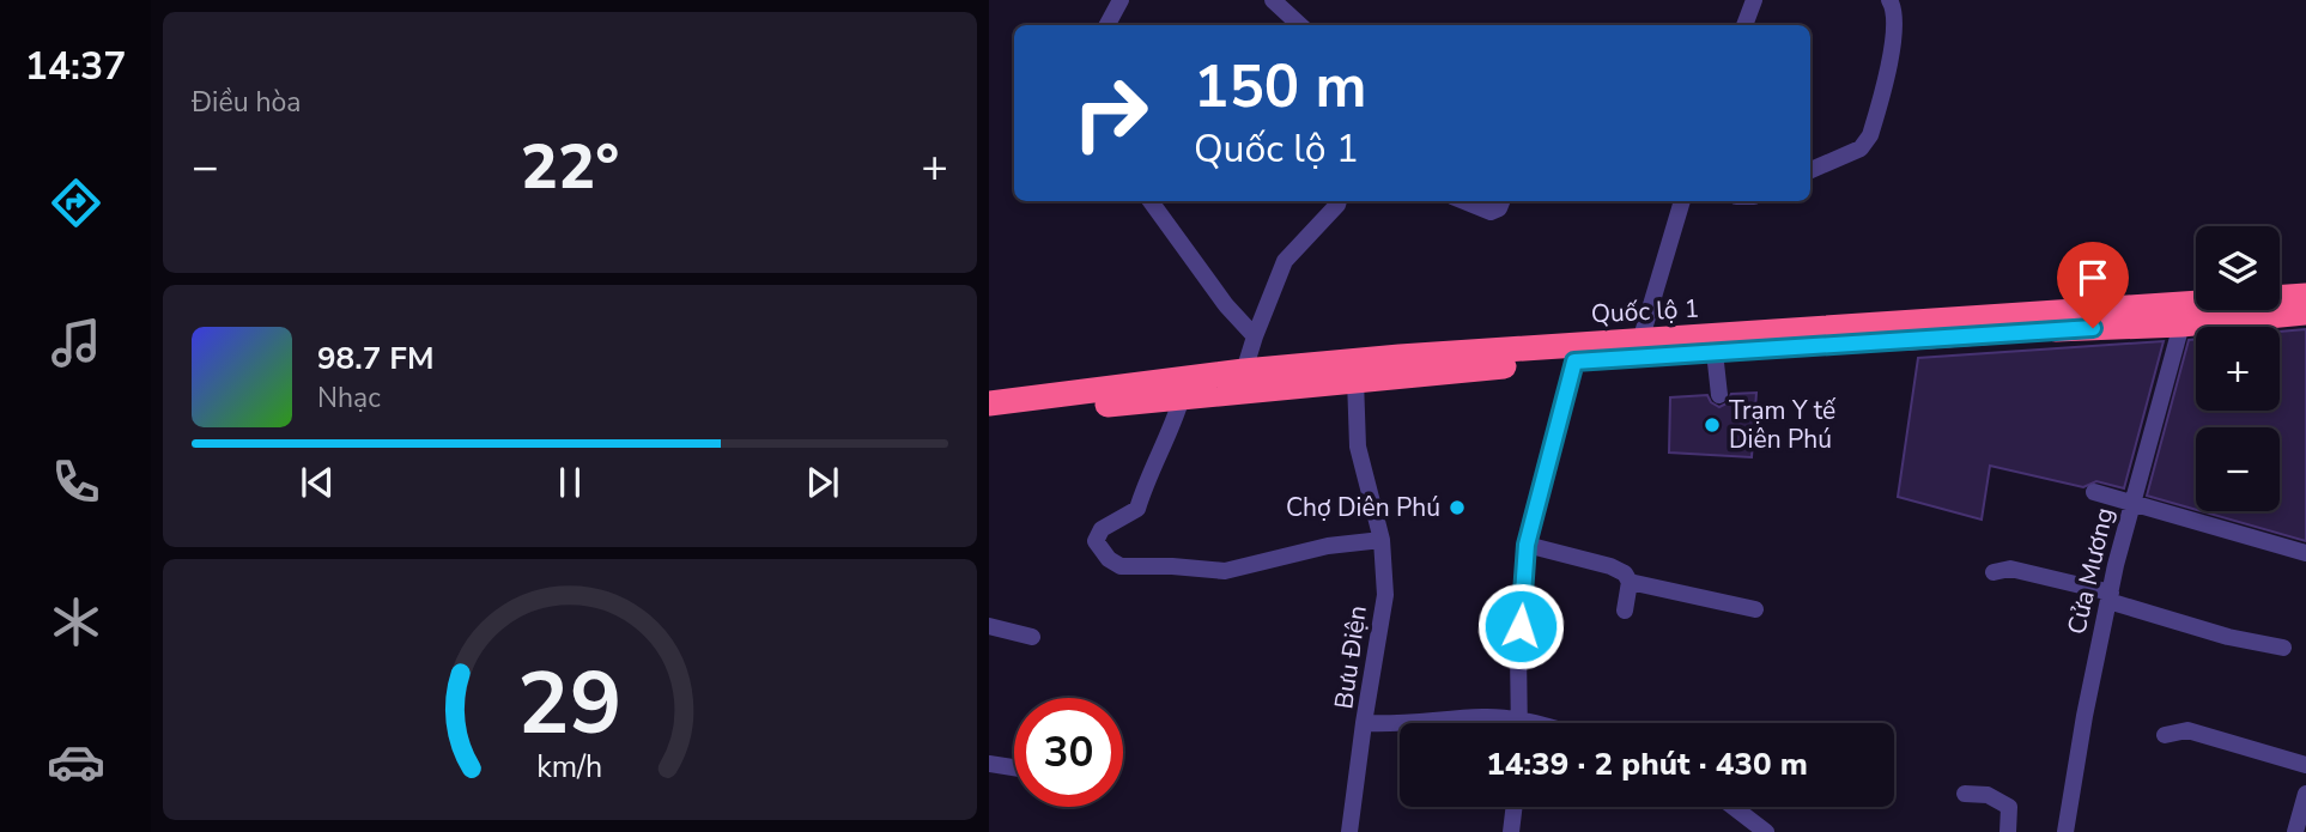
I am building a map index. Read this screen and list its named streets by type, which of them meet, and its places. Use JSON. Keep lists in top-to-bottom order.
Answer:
{
  "streets": {
    "highway": ["Quốc lộ 1"],
    "street": ["Cửa Mương", "Bưu Điện"]
  },
  "crossings": [
    ["Quốc lộ 1", "Cửa Mương"],
    ["Quốc lộ 1", "Bưu Điện"]
  ],
  "places": ["Trạm Y tế Diên Phú", "Chợ Diên Phú"],
  "page": {
    "tabs": "14:37",
    "tile": "Điều hòa",
    "turn": ["150 m", "Quốc lộ 1"],
    "heat": ["−", "22°", "+"],
    "map_buttons": ["+", "−"],
    "song": ["98.7 FM", "Nhạc"],
    "limit": "30",
    "trip": "14:39 · 2 phút · 430 m",
    "gauge": ["29", "km/h"]
  }
}
